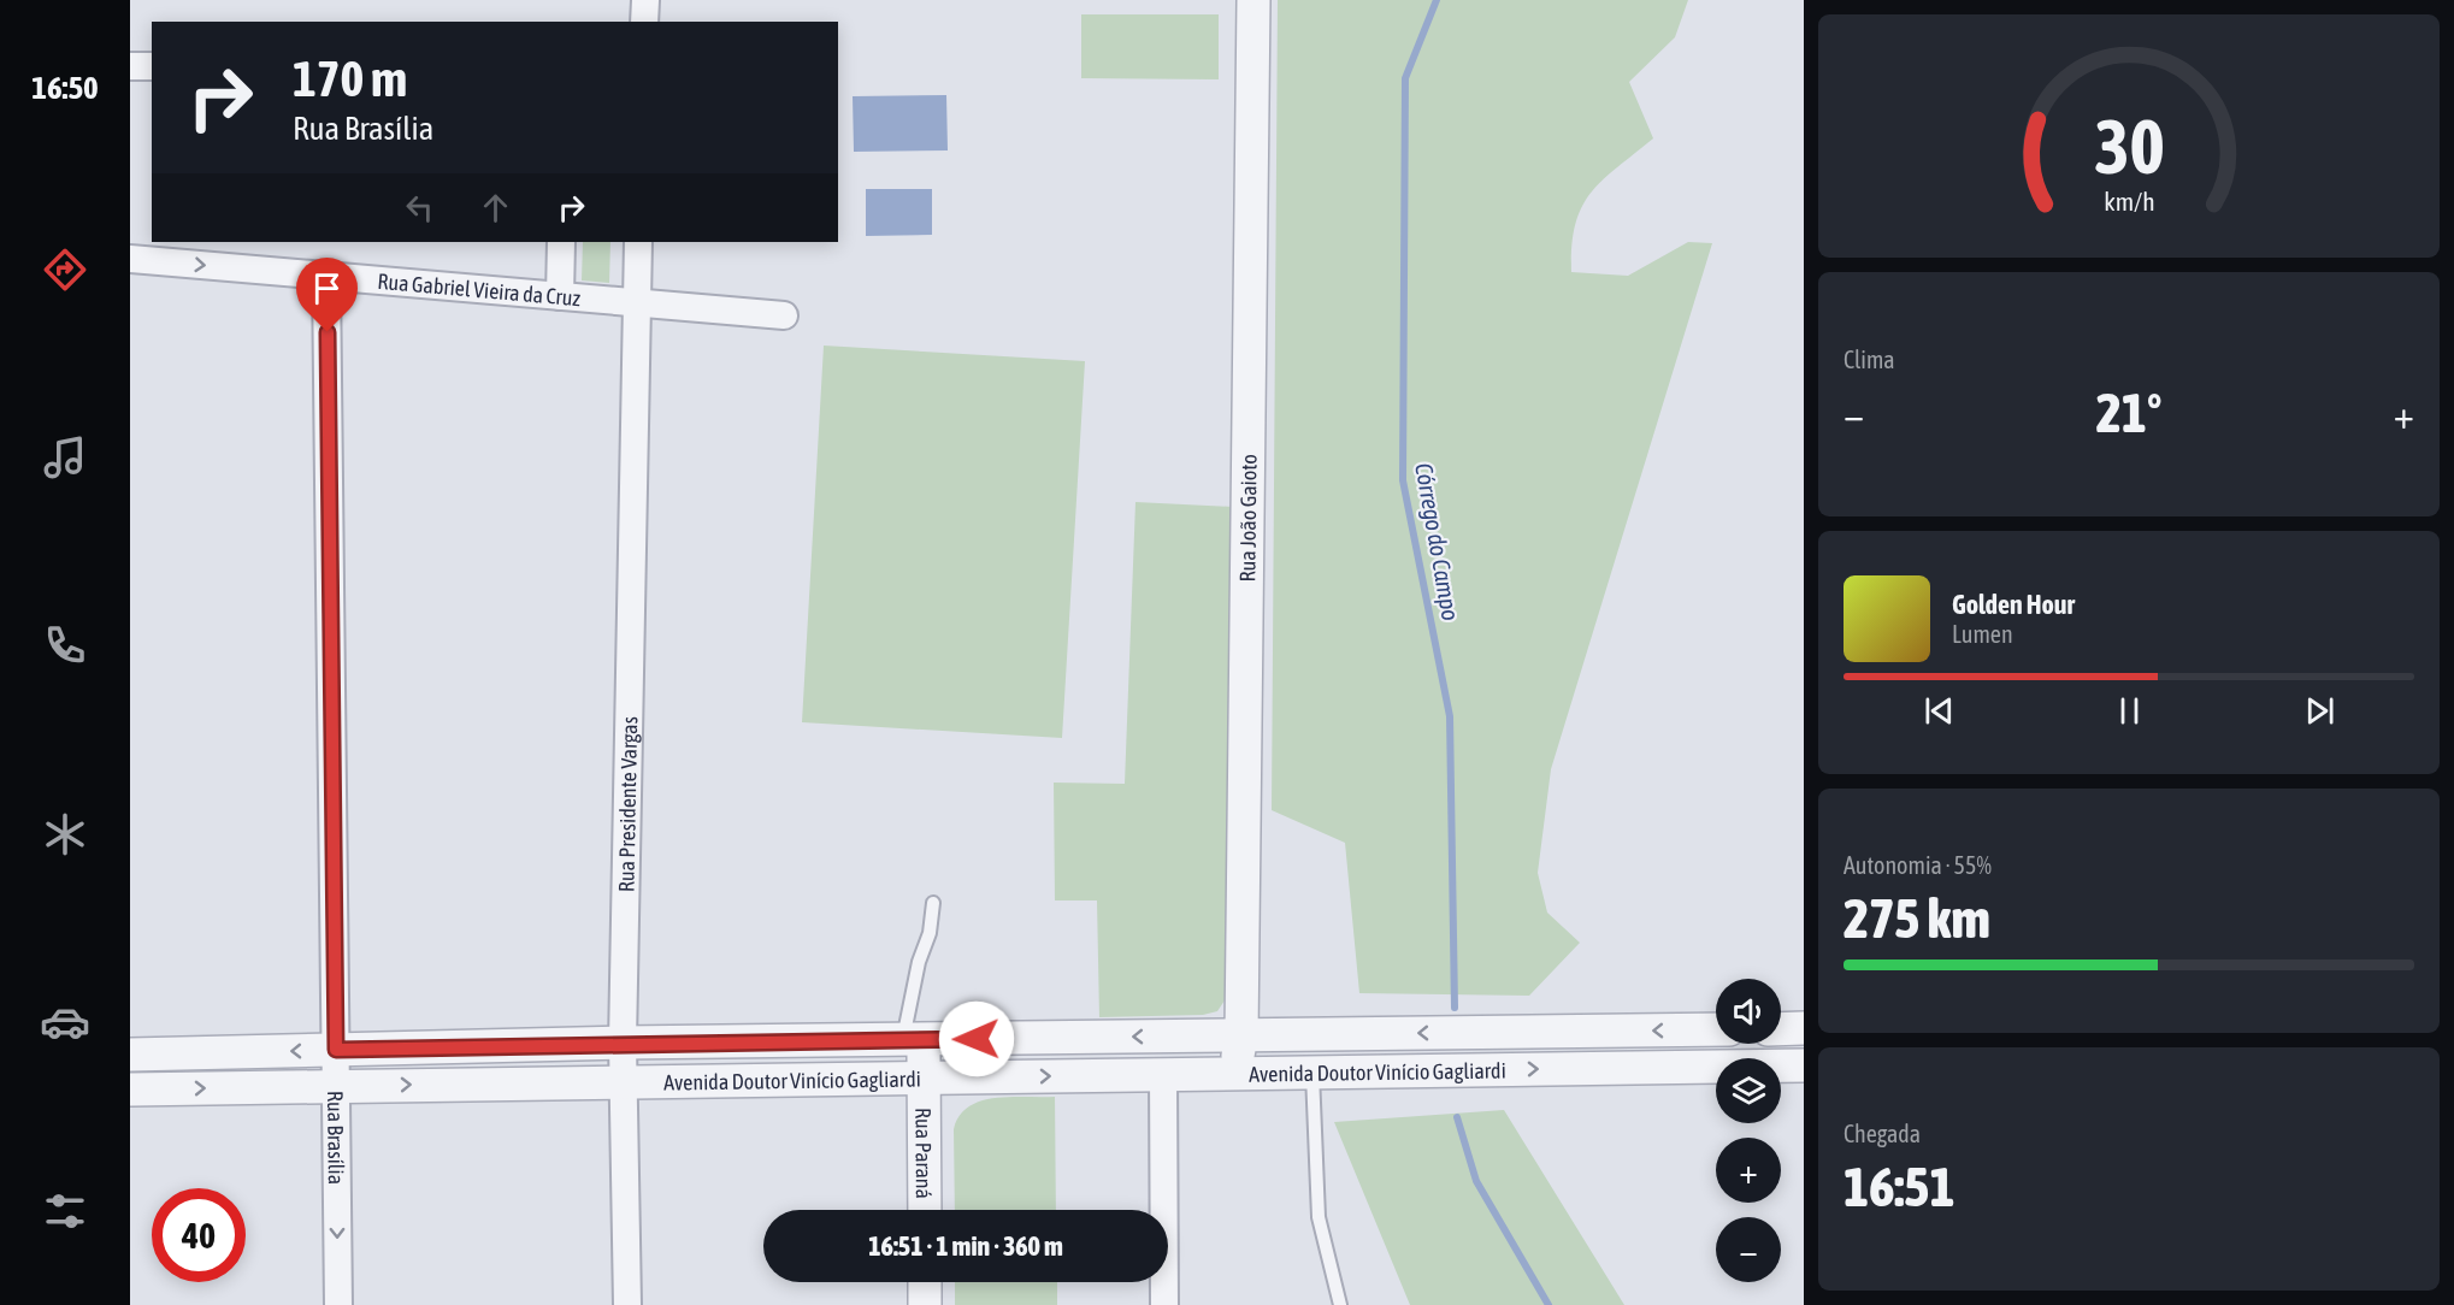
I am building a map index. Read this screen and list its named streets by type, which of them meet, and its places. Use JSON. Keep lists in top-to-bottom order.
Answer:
{
  "streets": {
    "street": [
      "Rua Gabriel Vieira da Cruz",
      "Rua João Gaioto",
      "Rua Presidente Vargas",
      "Avenida Doutor Vinício Gagliardi",
      "Rua Brasília",
      "Rua Paraná"
    ]
  },
  "crossings": [
    ["Rua Gabriel Vieira da Cruz", "Rua Presidente Vargas"],
    ["Rua Gabriel Vieira da Cruz", "Rua Brasília"],
    ["Rua João Gaioto", "Avenida Doutor Vinício Gagliardi"],
    ["Rua Presidente Vargas", "Avenida Doutor Vinício Gagliardi"],
    ["Avenida Doutor Vinício Gagliardi", "Rua Brasília"],
    ["Avenida Doutor Vinício Gagliardi", "Rua Paraná"]
  ],
  "water": ["Córrego do Campo"],
  "page": {
    "tabs": "16:50",
    "turn": ["170 m", "Rua Brasília"],
    "tile": [
      "Clima",
      ["Autonomia · 55%", "275 km"],
      ["Chegada", "16:51"]
    ],
    "heat": ["−", "21°", "+"],
    "song": ["Golden Hour", "Lumen"],
    "map_buttons": ["+", "−"],
    "limit": "40",
    "trip": "16:51 · 1 min · 360 m",
    "gauge": ["30", "km/h"]
  }
}
